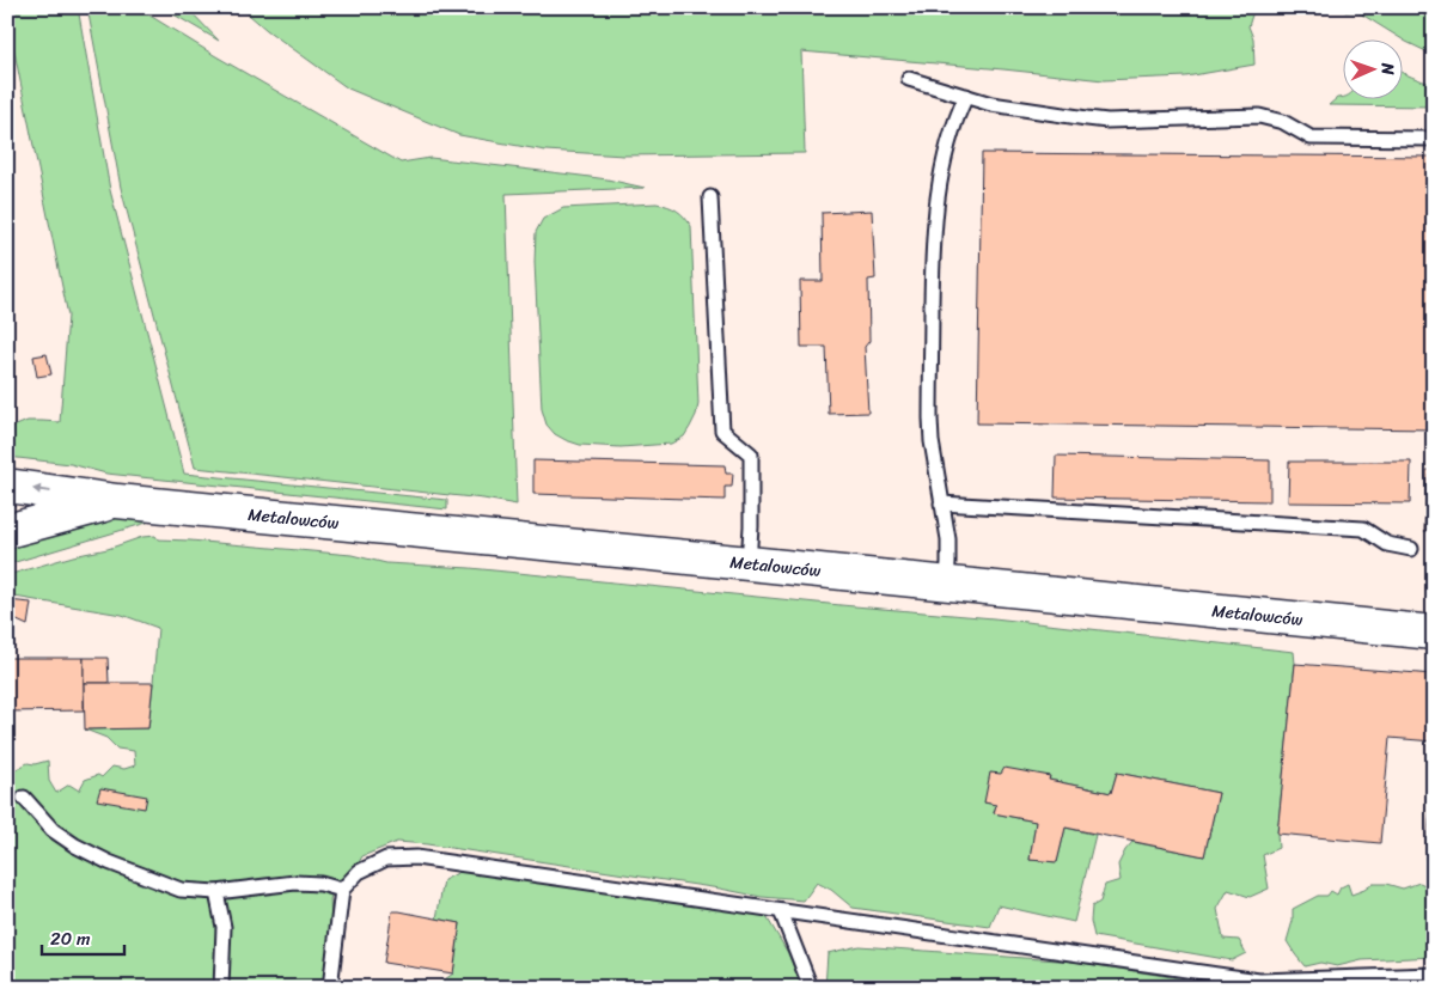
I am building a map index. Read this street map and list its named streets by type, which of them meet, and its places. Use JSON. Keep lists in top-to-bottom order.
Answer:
{
  "streets": {
    "street": ["Metalowców"]
  },
  "scale_bar": "20 m",
  "north": "right"
}
